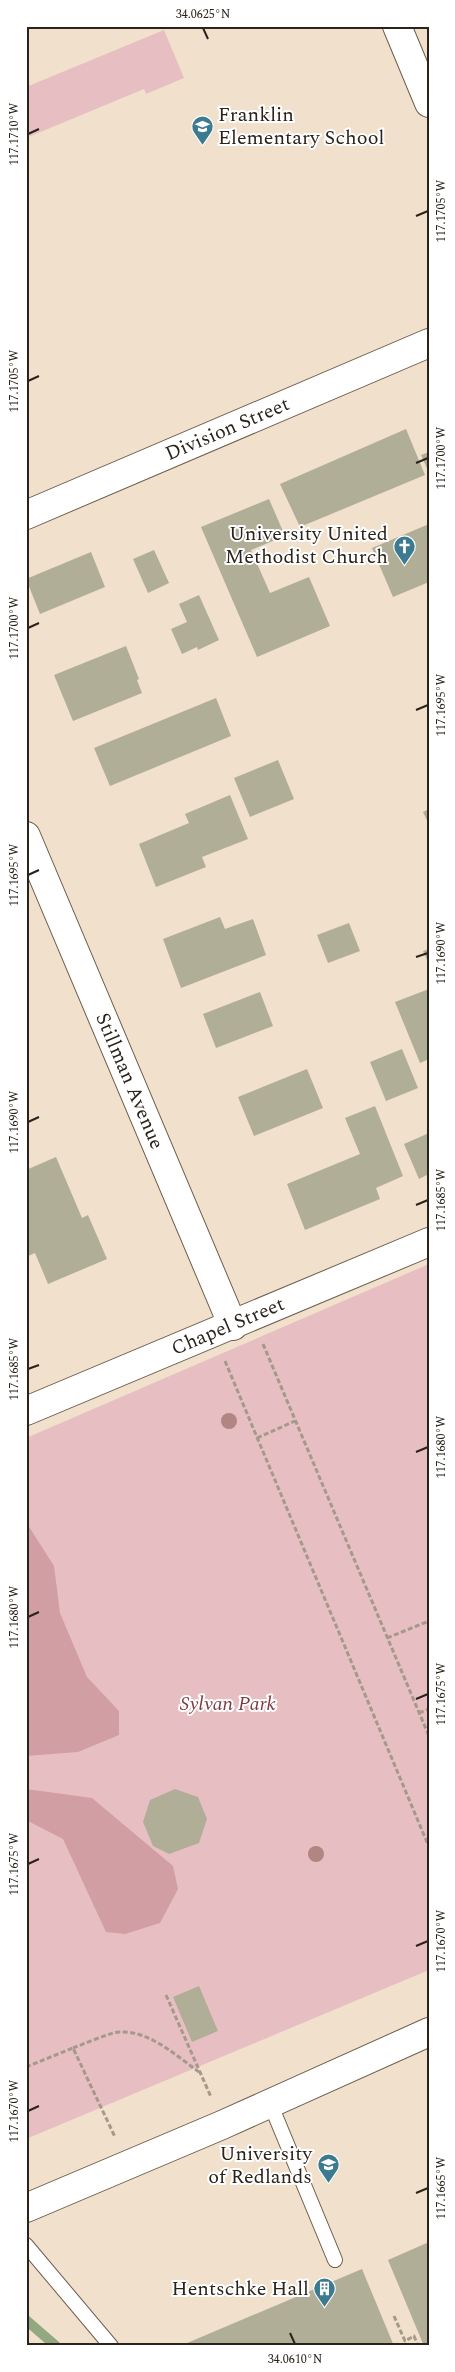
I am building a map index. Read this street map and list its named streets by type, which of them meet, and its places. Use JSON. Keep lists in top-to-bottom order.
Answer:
{
  "streets": {
    "street": ["Division Street", "Stillman Avenue", "Chapel Street"]
  },
  "crossings": [
    ["Stillman Avenue", "Chapel Street"]
  ],
  "parks": ["Sylvan Park"],
  "places": {
    "school or university": ["Franklin Elementary School", "University of Redlands"],
    "church": ["University United Methodist Church"],
    "building": ["Hentschke Hall"]
  },
  "coordinates": [
    "34.0625°N",
    "117.1710°W",
    "117.1705°W",
    "117.1700°W",
    "117.1695°W",
    "117.1690°W",
    "117.1685°W",
    "117.1680°W",
    "117.1675°W",
    "117.1670°W",
    "117.1665°W",
    "34.0610°N"
  ]
}
